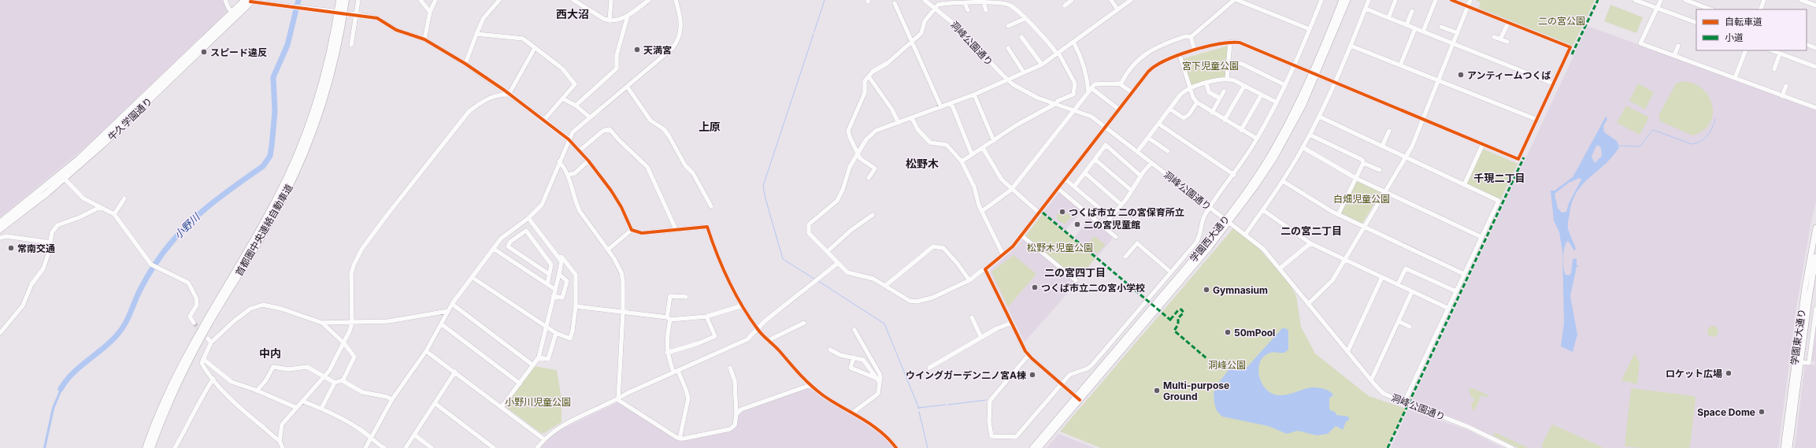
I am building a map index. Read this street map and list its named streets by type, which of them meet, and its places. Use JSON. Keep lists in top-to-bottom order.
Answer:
{
  "streets": {
    "highway": ["牛久学園通り", "首都圏中央連絡自動車道"],
    "main road": ["学園西大通り", "学園東大通り"],
    "street": ["洞峰公園通り"]
  },
  "crossings": [
    ["洞峰公園通り", "学園西大通り"]
  ],
  "districts": [
    "西大沼",
    "上原",
    "松野木",
    "千現二丁目",
    "二の宮二丁目",
    "二の宮四丁目",
    "中内"
  ],
  "water": ["小野川"],
  "parks": [
    "二の宮公園",
    "宮下児童公園",
    "白畑児童公園",
    "松野木児童公園",
    "洞峰公園",
    "小野川児童公園"
  ],
  "places": [
    "天満宮",
    "スピード違反",
    "アンティームつくば",
    "つくば市立 二の宮保育所立",
    "二の宮児童館",
    "常南交通",
    "つくば市立二の宮小学校",
    "Gymnasium",
    "50mPool",
    "ロケット広場",
    "ウイングガーデン二ノ宮A棟",
    "Multi-purpose Ground",
    "Space Dome"
  ],
  "legend": ["自転車道", "小道"]
}
